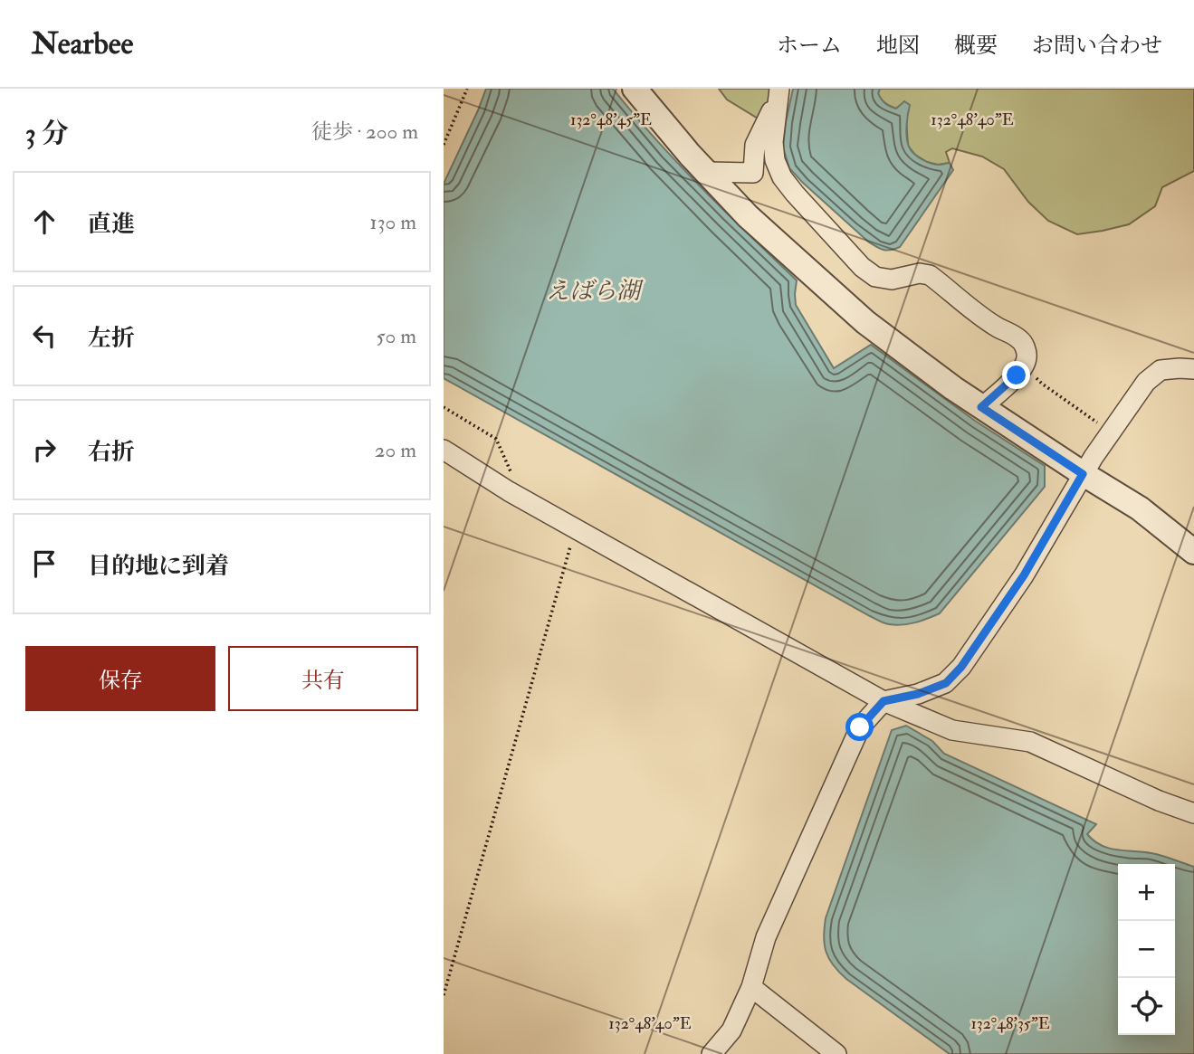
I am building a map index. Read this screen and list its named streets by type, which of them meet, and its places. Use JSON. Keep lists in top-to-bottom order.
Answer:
{
  "water": ["えばら湖"],
  "page": {
    "header": "Nearbee",
    "nav": [
      "ホーム",
      "地図",
      "概要",
      "お問い合わせ"
    ],
    "heading": ["3 分", "徒歩 · 200 m"],
    "list": [
      ["直進", "130 m"],
      ["左折", "50 m"],
      ["右折", "20 m"],
      "目的地に到着"
    ],
    "buttons": ["保存", "共有"],
    "map_buttons": ["+", "−"]
  },
  "coordinates": ["132°48'45\"E", "132°48'40\"E", "132°48'35\"E"]
}
